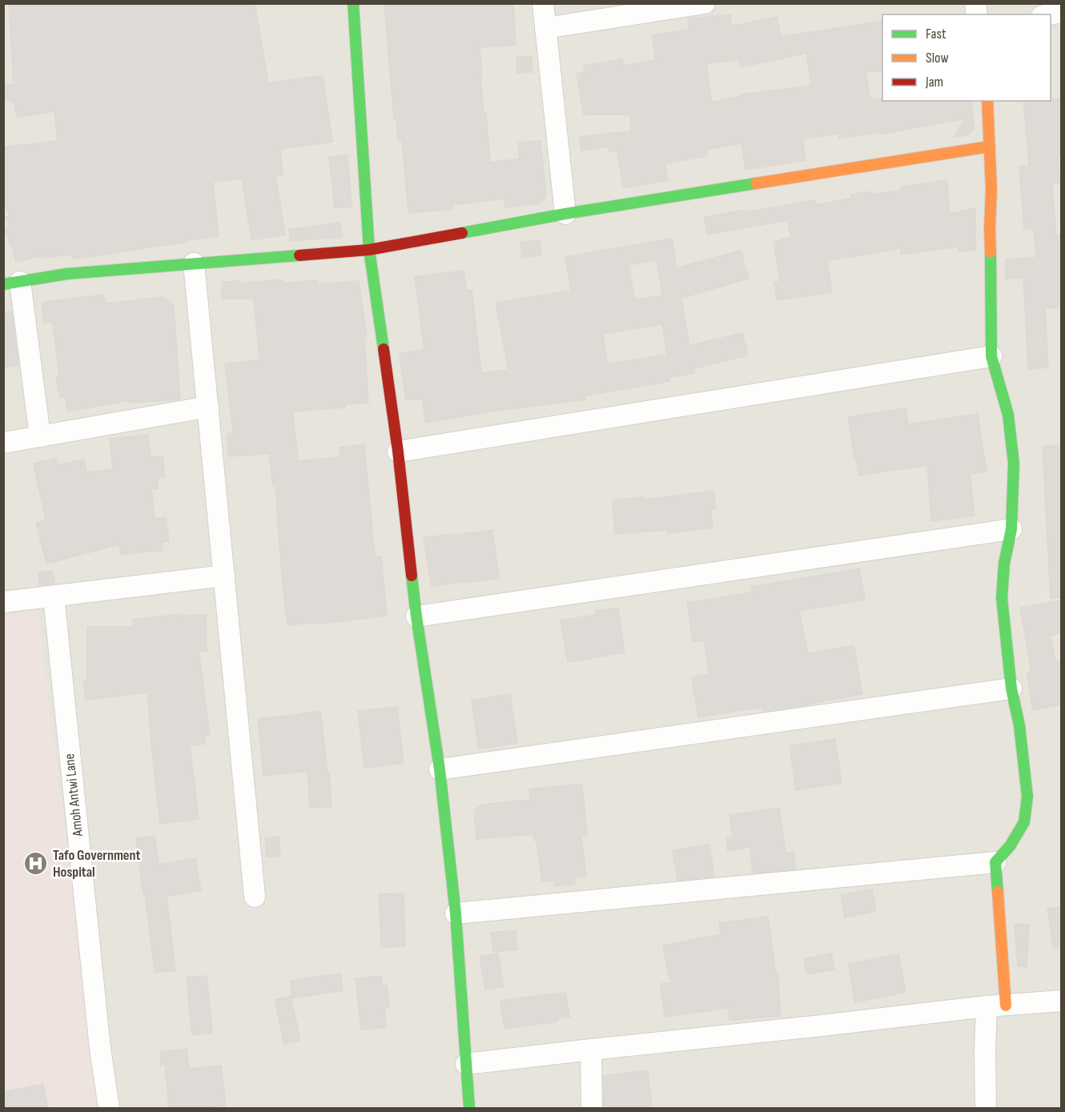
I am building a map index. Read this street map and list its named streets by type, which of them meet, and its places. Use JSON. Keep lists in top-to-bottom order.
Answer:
{
  "streets": {
    "street": ["Amoh Antwi Lane"]
  },
  "places": {
    "hospital": ["Tafo Government Hospital"]
  },
  "legend": ["Fast", "Slow", "Jam"]
}
